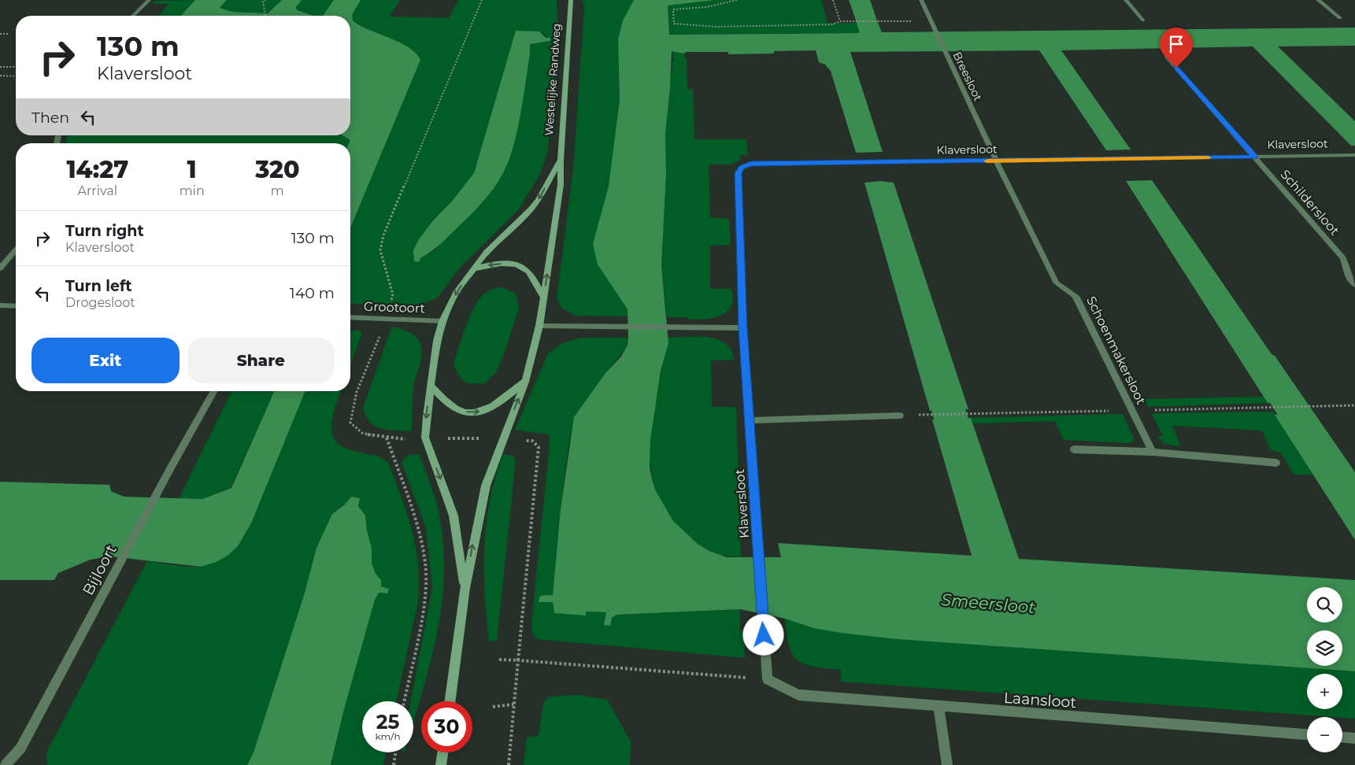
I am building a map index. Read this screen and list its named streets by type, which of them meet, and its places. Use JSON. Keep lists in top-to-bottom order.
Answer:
{
  "streets": {
    "street": [
      "Breesloot",
      "Westelijke Randweg",
      "Klaversloot",
      "Schildersloot",
      "Grootoort",
      "Schoenmakersloot",
      "Bijloort",
      "Laansloot"
    ]
  },
  "crossings": [
    ["Breesloot", "Klaversloot"],
    ["Breesloot", "Schoenmakersloot"],
    ["Westelijke Randweg", "Grootoort"],
    ["Klaversloot", "Schildersloot"],
    ["Klaversloot", "Schoenmakersloot"],
    ["Klaversloot", "Laansloot"]
  ],
  "water": ["Smeersloot"],
  "page": {
    "turn": ["130 m", "Klaversloot"],
    "then": "Then",
    "eta": [
      "14:27",
      "Arrival",
      "1",
      "min",
      "320",
      "m"
    ],
    "list": [
      {
        "name": "Turn right",
        "note": "Klaversloot",
        "value": "130 m"
      },
      {
        "name": "Turn left",
        "note": "Drogesloot",
        "value": "140 m"
      }
    ],
    "buttons": ["Exit", "Share"],
    "map_buttons": ["+", "−"],
    "speed": "25 km/h",
    "limit": "30"
  }
}
